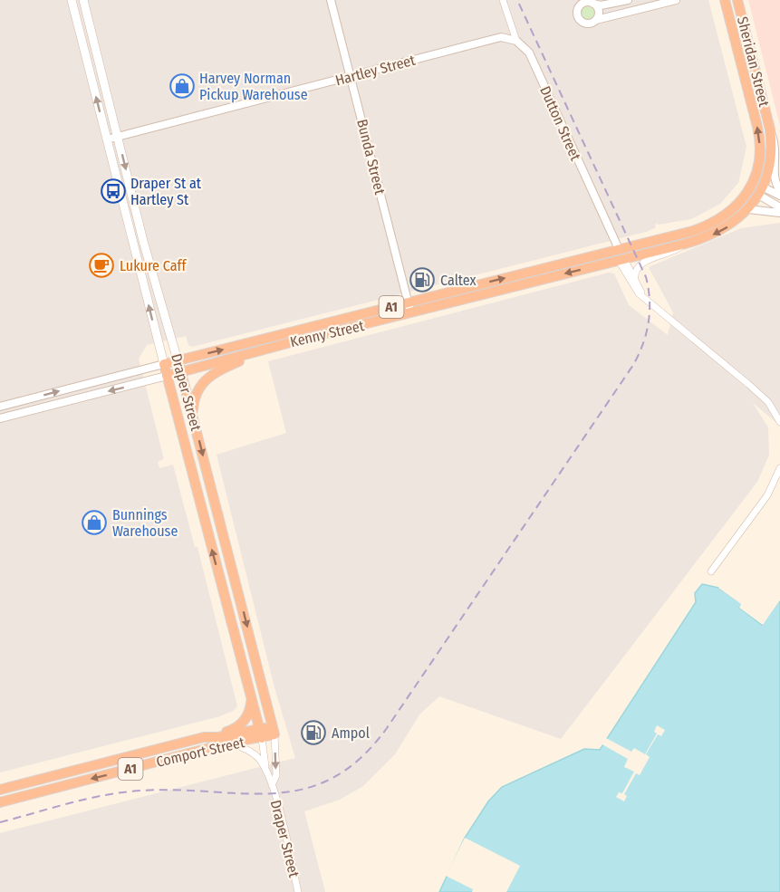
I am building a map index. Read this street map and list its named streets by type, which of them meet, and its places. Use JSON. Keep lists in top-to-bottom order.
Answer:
{
  "streets": {
    "highway": [
      "Sheridan Street",
      "Dutton Street",
      "A1",
      "Kenny Street",
      "Draper Street",
      "Comport Street"
    ],
    "street": ["Hartley Street", "Bunda Street"]
  },
  "crossings": [
    ["Sheridan Street", "Kenny Street"],
    ["Hartley Street", "Dutton Street"],
    ["Hartley Street", "Bunda Street"],
    ["Hartley Street", "Draper Street"],
    ["Dutton Street", "Kenny Street"],
    ["Bunda Street", "Kenny Street"],
    ["Kenny Street", "Draper Street"],
    ["Draper Street", "Comport Street"]
  ],
  "places": {
    "shop": ["Harvey Norman Pickup Warehouse", "Bunnings Warehouse"],
    "bus stop": ["Draper St at Hartley St"],
    "cafe": ["Lukure Caff"],
    "fuel station": ["Caltex", "Ampol"]
  }
}
